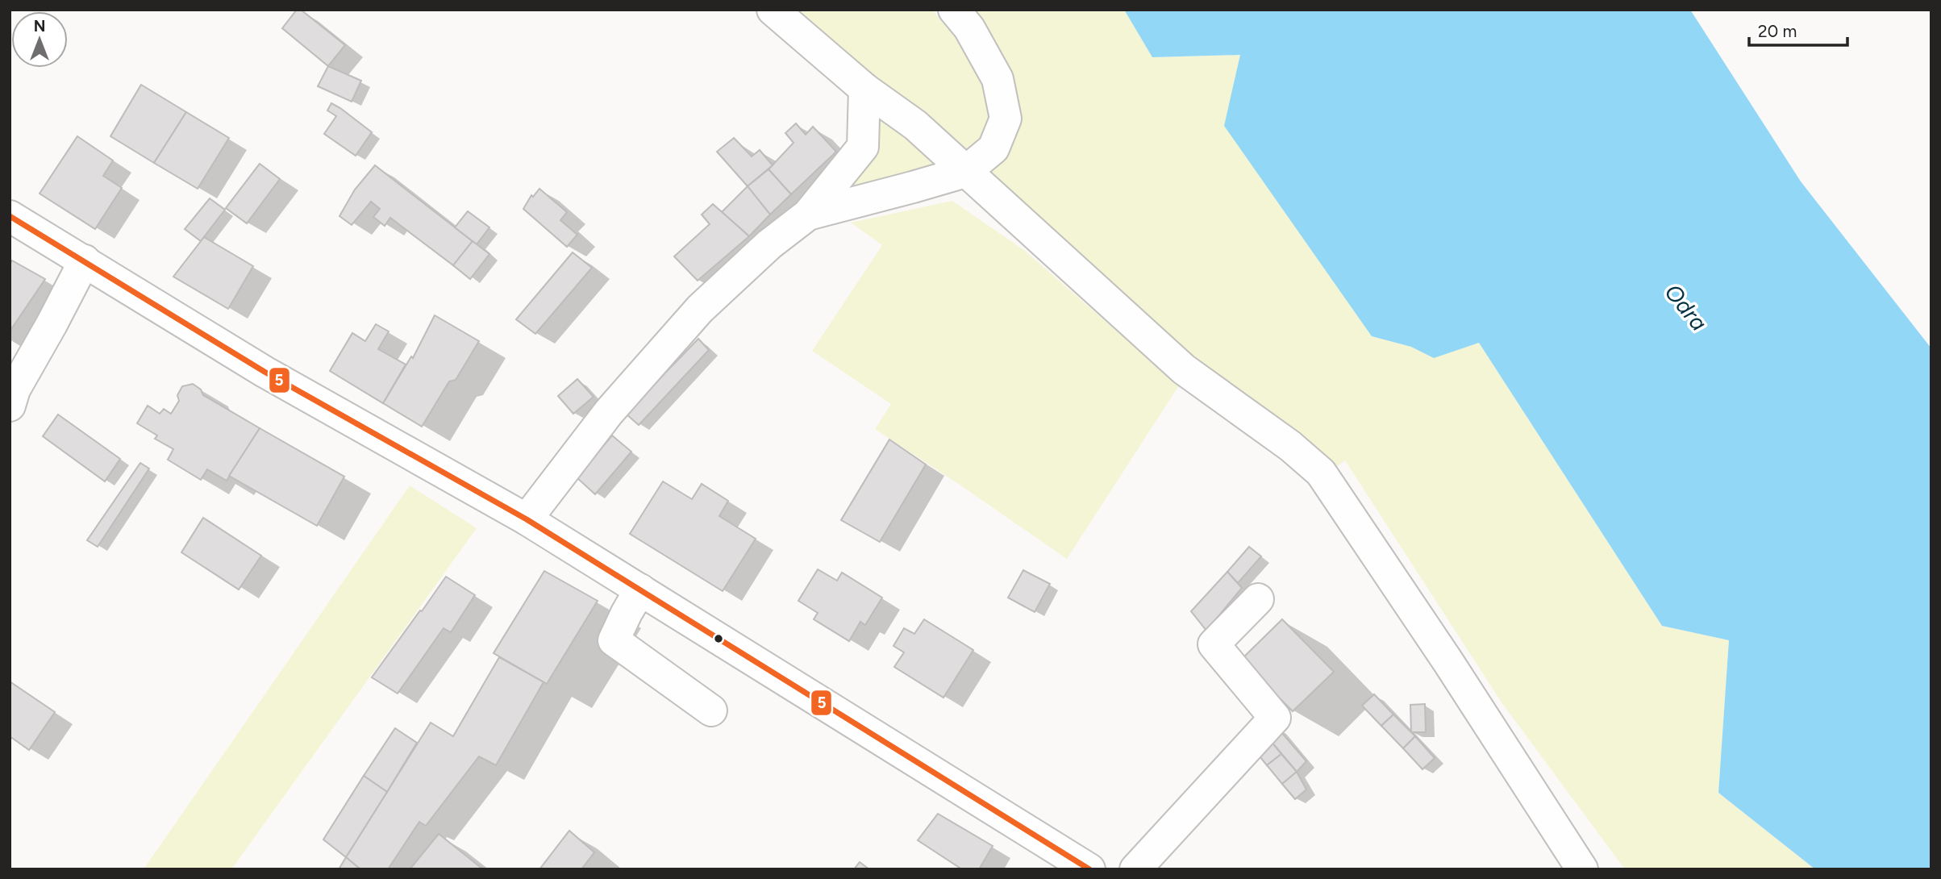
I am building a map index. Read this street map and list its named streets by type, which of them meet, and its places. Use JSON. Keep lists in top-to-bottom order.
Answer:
{
  "water": ["Odra"],
  "lines": ["transit line 5"],
  "scale_bar": "20 m",
  "north": "top"
}
